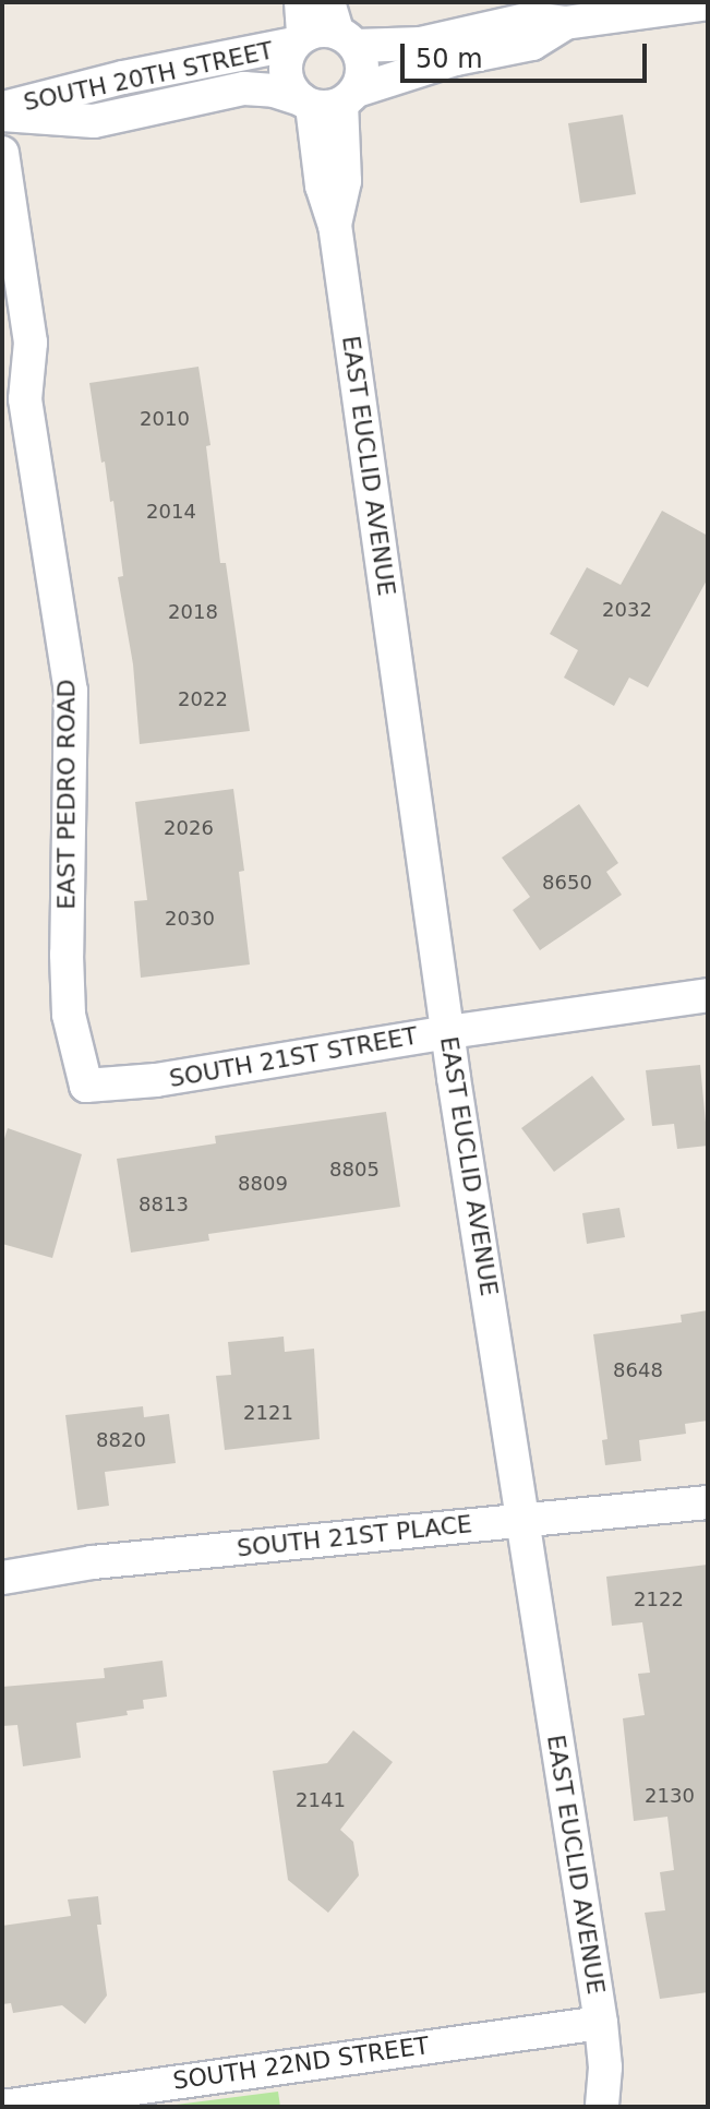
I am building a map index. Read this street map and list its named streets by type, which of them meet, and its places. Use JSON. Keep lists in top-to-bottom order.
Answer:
{
  "streets": {
    "street": [
      "SOUTH 20TH STREET",
      "EAST EUCLID AVENUE",
      "EAST PEDRO ROAD",
      "SOUTH 21ST STREET",
      "SOUTH 21ST PLACE",
      "SOUTH 22ND STREET"
    ]
  },
  "crossings": [
    ["SOUTH 20TH STREET", "EAST EUCLID AVENUE"],
    ["EAST EUCLID AVENUE", "SOUTH 21ST STREET"],
    ["EAST EUCLID AVENUE", "SOUTH 21ST PLACE"],
    ["EAST EUCLID AVENUE", "SOUTH 22ND STREET"],
    ["EAST PEDRO ROAD", "SOUTH 21ST STREET"]
  ],
  "house_numbers": [
    "2010",
    "2014",
    "2032",
    "2018",
    "2022",
    "2026",
    "8650",
    "2030",
    "8805",
    "8809",
    "8813",
    "8648",
    "2121",
    "8820",
    "2122",
    "2130",
    "2141"
  ],
  "scale_bar": "50 m"
}
